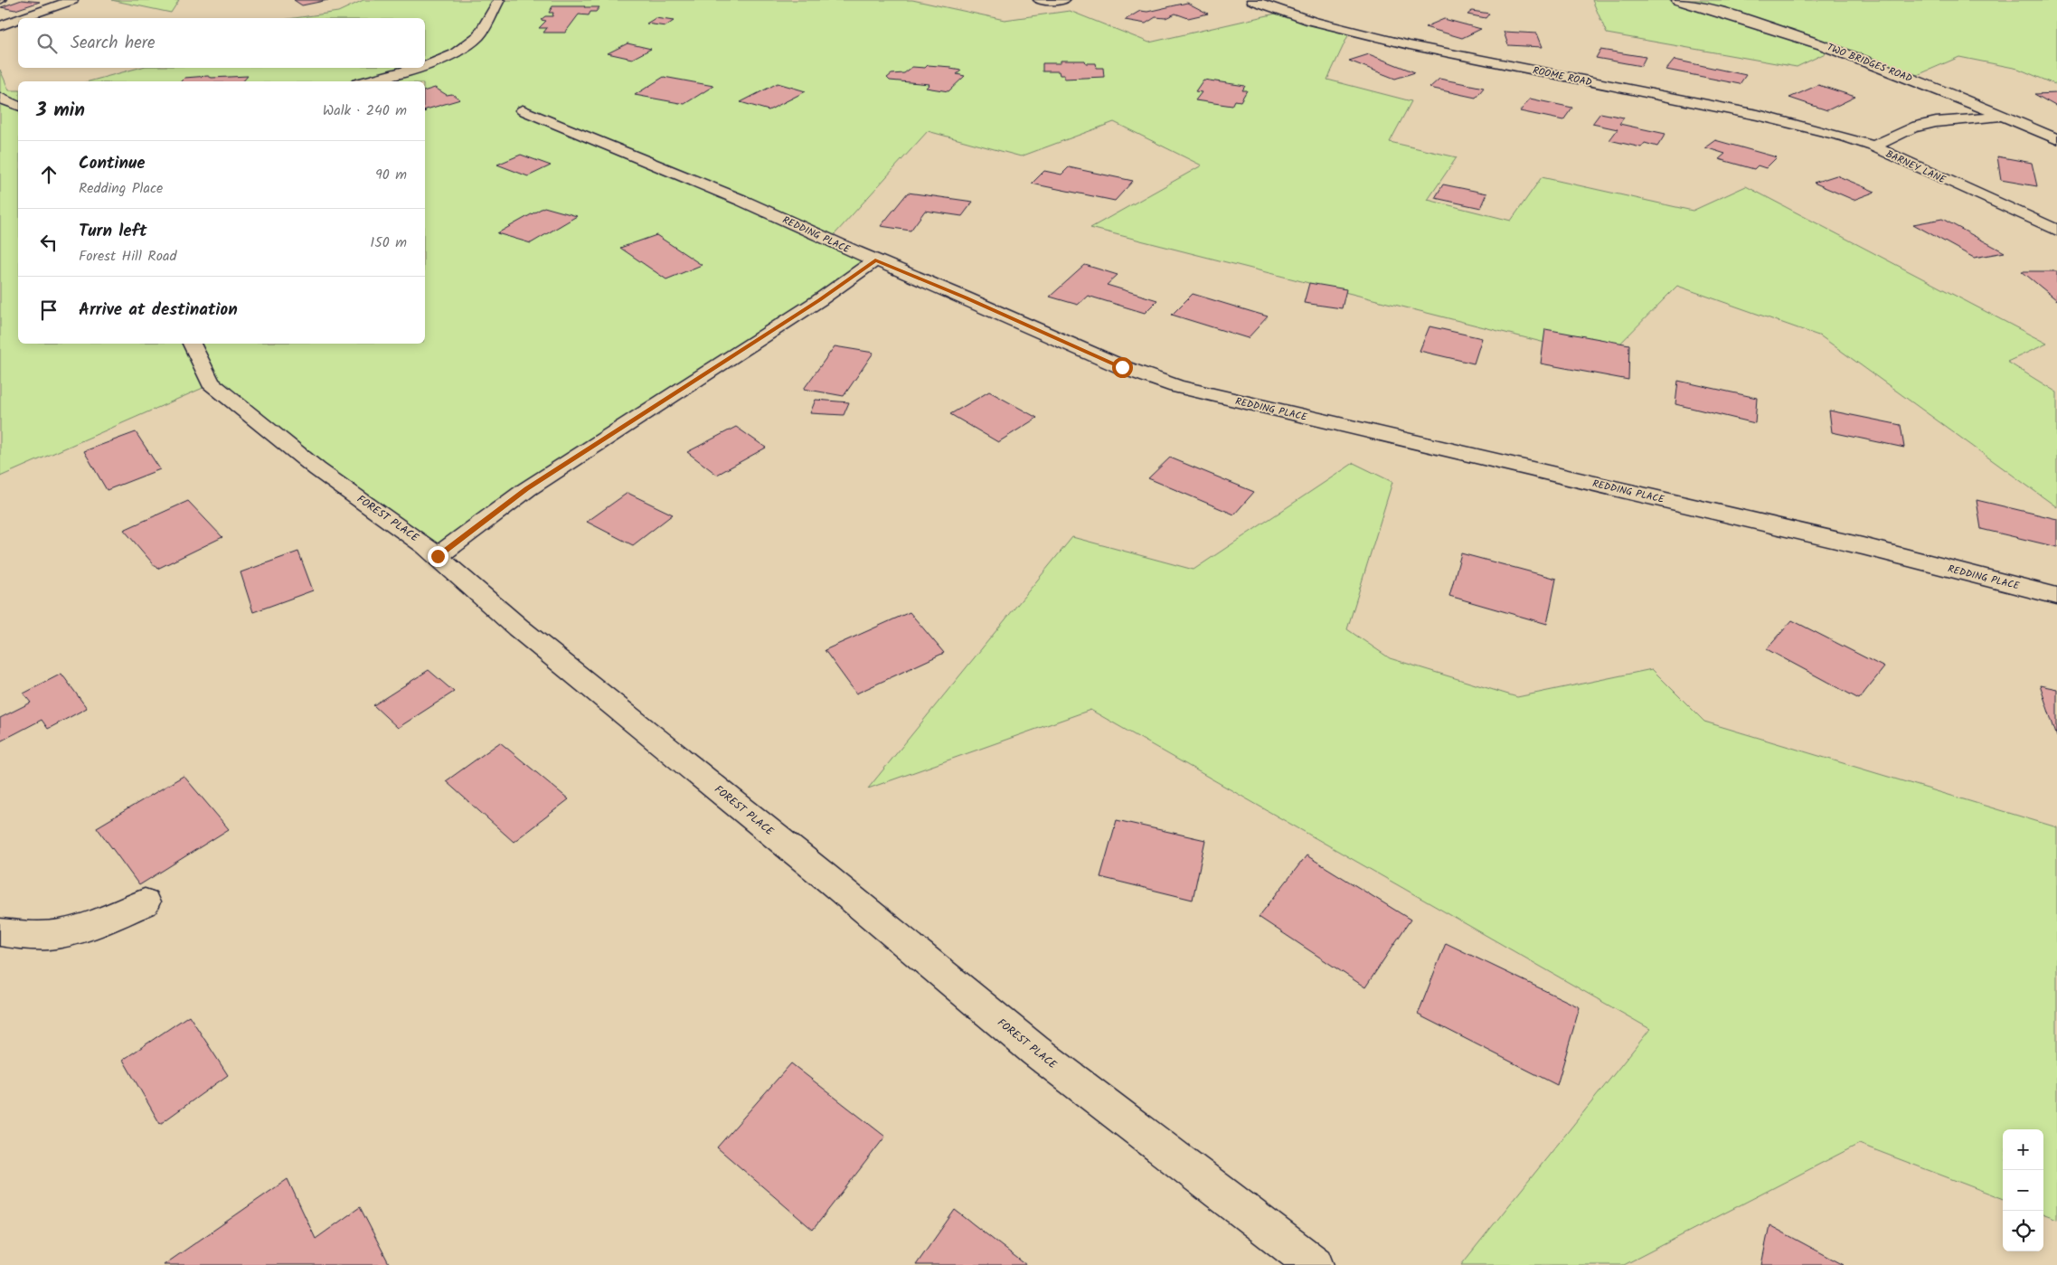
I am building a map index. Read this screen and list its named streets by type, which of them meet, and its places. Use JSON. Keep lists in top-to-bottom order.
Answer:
{
  "streets": {
    "street": [
      "TWO BRIDGES ROAD",
      "ROOME ROAD",
      "BARNEY LANE",
      "REDDING PLACE",
      "FOREST PLACE"
    ]
  },
  "crossings": [
    ["TWO BRIDGES ROAD", "BARNEY LANE"],
    ["ROOME ROAD", "BARNEY LANE"]
  ],
  "page": {
    "search": "Search here",
    "heading": ["3 min", "Walk · 240 m"],
    "list": [
      ["Continue", "Redding Place", "90 m"],
      ["Turn left", "Forest Hill Road", "150 m"],
      "Arrive at destination"
    ],
    "map_buttons": ["+", "−"]
  }
}
